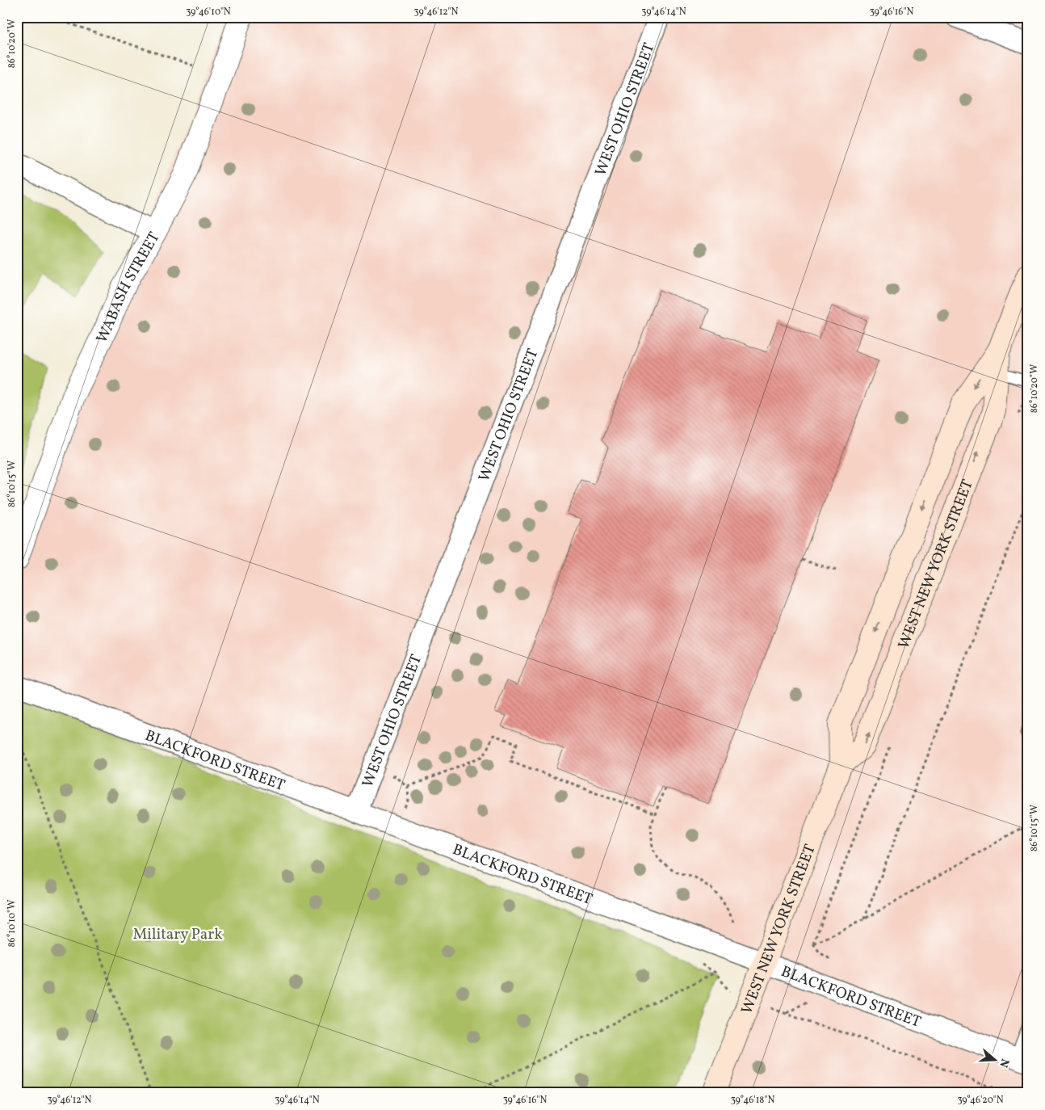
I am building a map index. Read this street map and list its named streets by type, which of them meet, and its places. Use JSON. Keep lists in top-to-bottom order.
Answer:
{
  "streets": {
    "main road": ["WEST NEW YORK STREET"],
    "street": ["WEST OHIO STREET", "WABASH STREET", "BLACKFORD STREET"]
  },
  "crossings": [
    ["WEST OHIO STREET", "BLACKFORD STREET"],
    ["WEST NEW YORK STREET", "BLACKFORD STREET"]
  ],
  "parks": ["Military Park"],
  "north": "right",
  "coordinates": [
    "39°46'10\"N",
    "39°46'12\"N",
    "39°46'14\"N",
    "39°46'16\"N",
    "86°10'20\"W",
    "86°10'15\"W",
    "86°10'10\"W",
    "39°46'18\"N",
    "39°46'20\"N"
  ]
}
